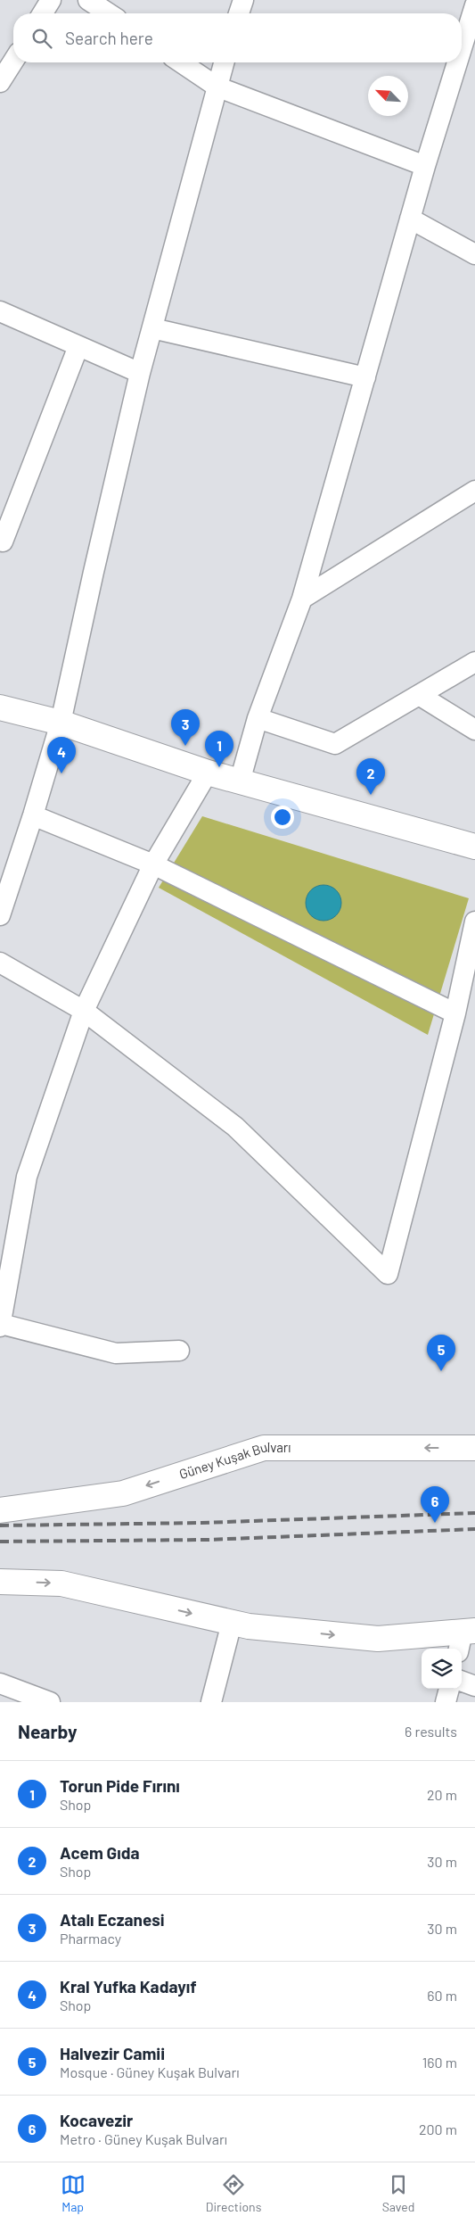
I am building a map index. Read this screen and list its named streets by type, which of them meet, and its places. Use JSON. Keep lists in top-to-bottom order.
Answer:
{
  "streets": {
    "main road": ["Güney Kuşak Bulvarı"]
  },
  "north": "top left",
  "page": {
    "search": "Search here",
    "pins": [
      "3",
      "1",
      "4",
      "2",
      "5",
      "6"
    ],
    "heading": ["Nearby", "6 results"],
    "list": [
      {
        "mark": "1",
        "name": "Torun Pide Fırını",
        "note": "Shop",
        "value": "20 m"
      },
      {
        "mark": "2",
        "name": "Acem Gıda",
        "note": "Shop",
        "value": "30 m"
      },
      {
        "mark": "3",
        "name": "Atalı Eczanesi",
        "note": "Pharmacy",
        "value": "30 m"
      },
      {
        "mark": "4",
        "name": "Kral Yufka Kadayıf",
        "note": "Shop",
        "value": "60 m"
      },
      {
        "mark": "5",
        "name": "Halvezir Camii",
        "note": "Mosque · Güney Kuşak Bulvarı",
        "value": "160 m"
      },
      {
        "mark": "6",
        "name": "Kocavezir",
        "note": "Metro · Güney Kuşak Bulvarı",
        "value": "200 m"
      }
    ],
    "nav": ["Map", "Directions", "Saved"]
  }
}
